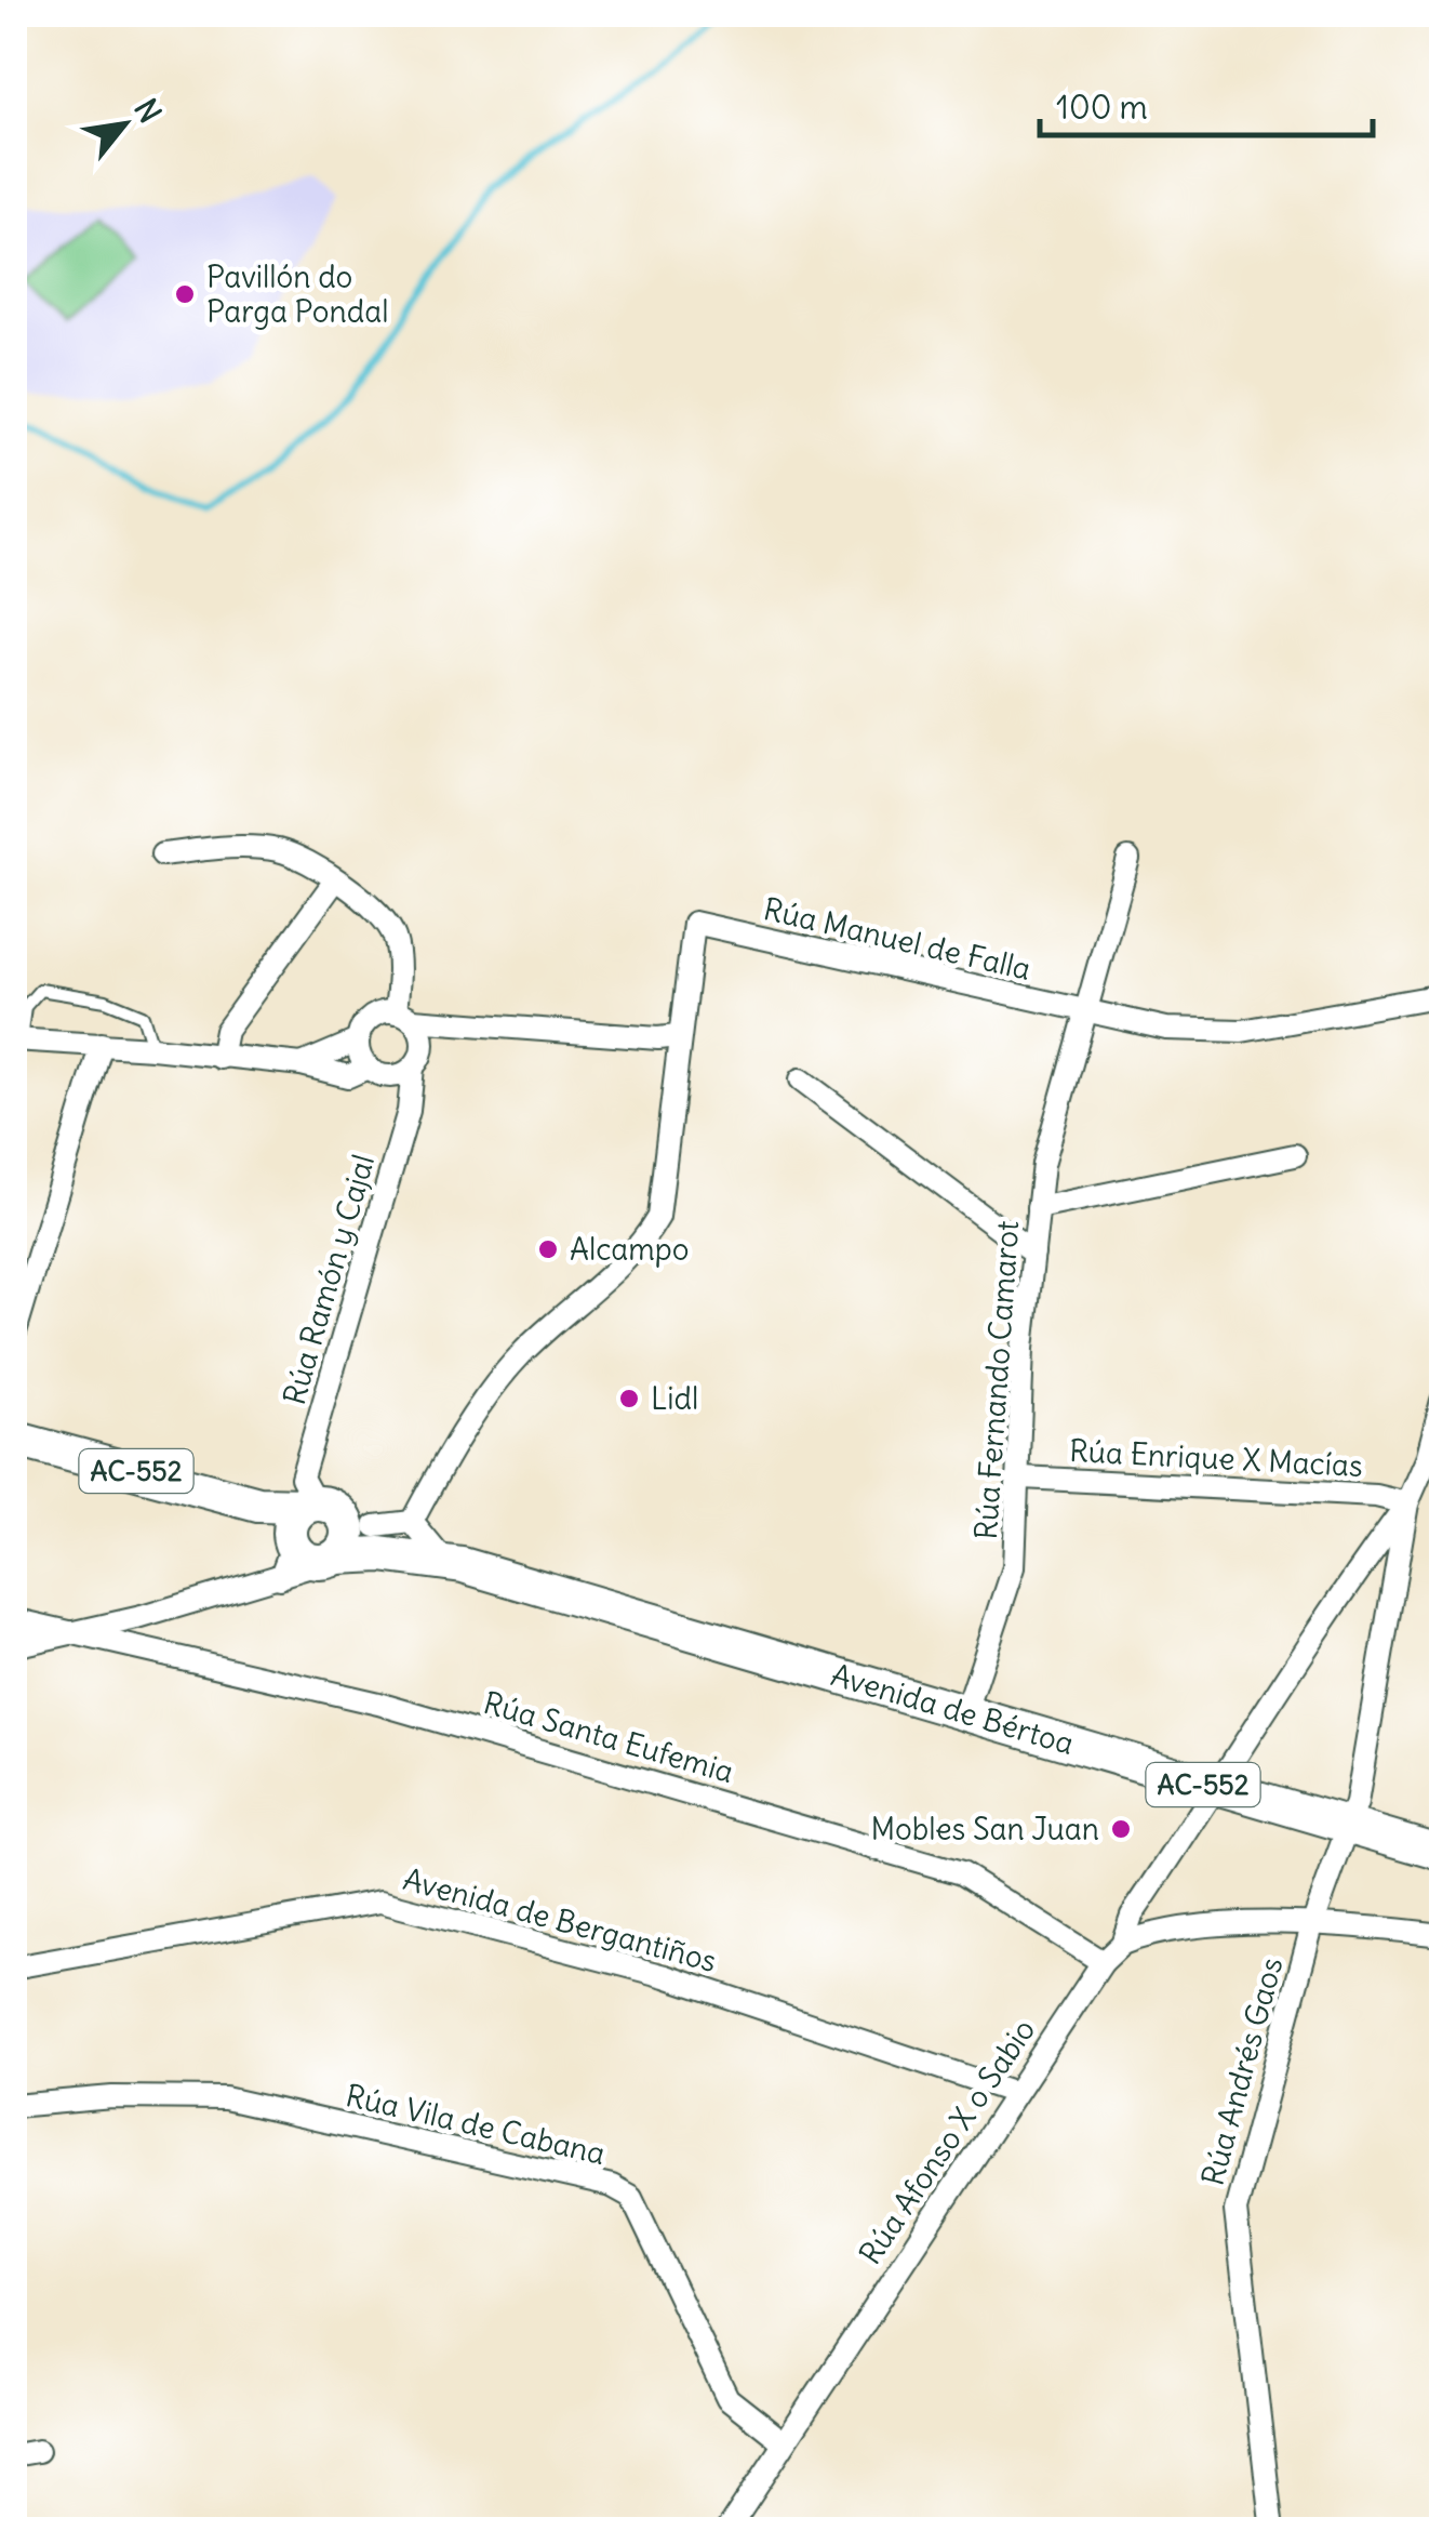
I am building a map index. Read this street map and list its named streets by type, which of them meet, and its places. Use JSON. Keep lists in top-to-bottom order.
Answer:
{
  "streets": {
    "main road": ["AC-552", "Avenida de Bértoa"],
    "street": [
      "Rúa Manuel de Falla",
      "Rúa Ramón y Cajal",
      "Rúa Fernando Camarot",
      "Rúa Enrique X Macías",
      "Rúa Santa Eufemia",
      "Avenida de Bergantiños",
      "Rúa Andrés Gaos",
      "Rúa Vila de Cabana",
      "Rúa Afonso X o Sabio"
    ]
  },
  "crossings": [
    ["Rúa Manuel de Falla", "Rúa Fernando Camarot"],
    ["Rúa Ramón y Cajal", "AC-552"],
    ["Rúa Ramón y Cajal", "Avenida de Bértoa"],
    ["Rúa Fernando Camarot", "Rúa Enrique X Macías"],
    ["Rúa Fernando Camarot", "Avenida de Bértoa"],
    ["Rúa Enrique X Macías", "Rúa Andrés Gaos"],
    ["Rúa Enrique X Macías", "Rúa Afonso X o Sabio"],
    ["AC-552", "Avenida de Bértoa"],
    ["Avenida de Bértoa", "Rúa Andrés Gaos"],
    ["Avenida de Bértoa", "Rúa Afonso X o Sabio"],
    ["Rúa Santa Eufemia", "Rúa Afonso X o Sabio"],
    ["Avenida de Bergantiños", "Rúa Afonso X o Sabio"],
    ["Rúa Andrés Gaos", "Rúa Afonso X o Sabio"],
    ["Rúa Vila de Cabana", "Rúa Afonso X o Sabio"]
  ],
  "places": [
    "Pavillón do Parga Pondal",
    "Alcampo",
    "Lidl",
    "Mobles San Juan"
  ],
  "scale_bar": "100 m",
  "north": "top right"
}
